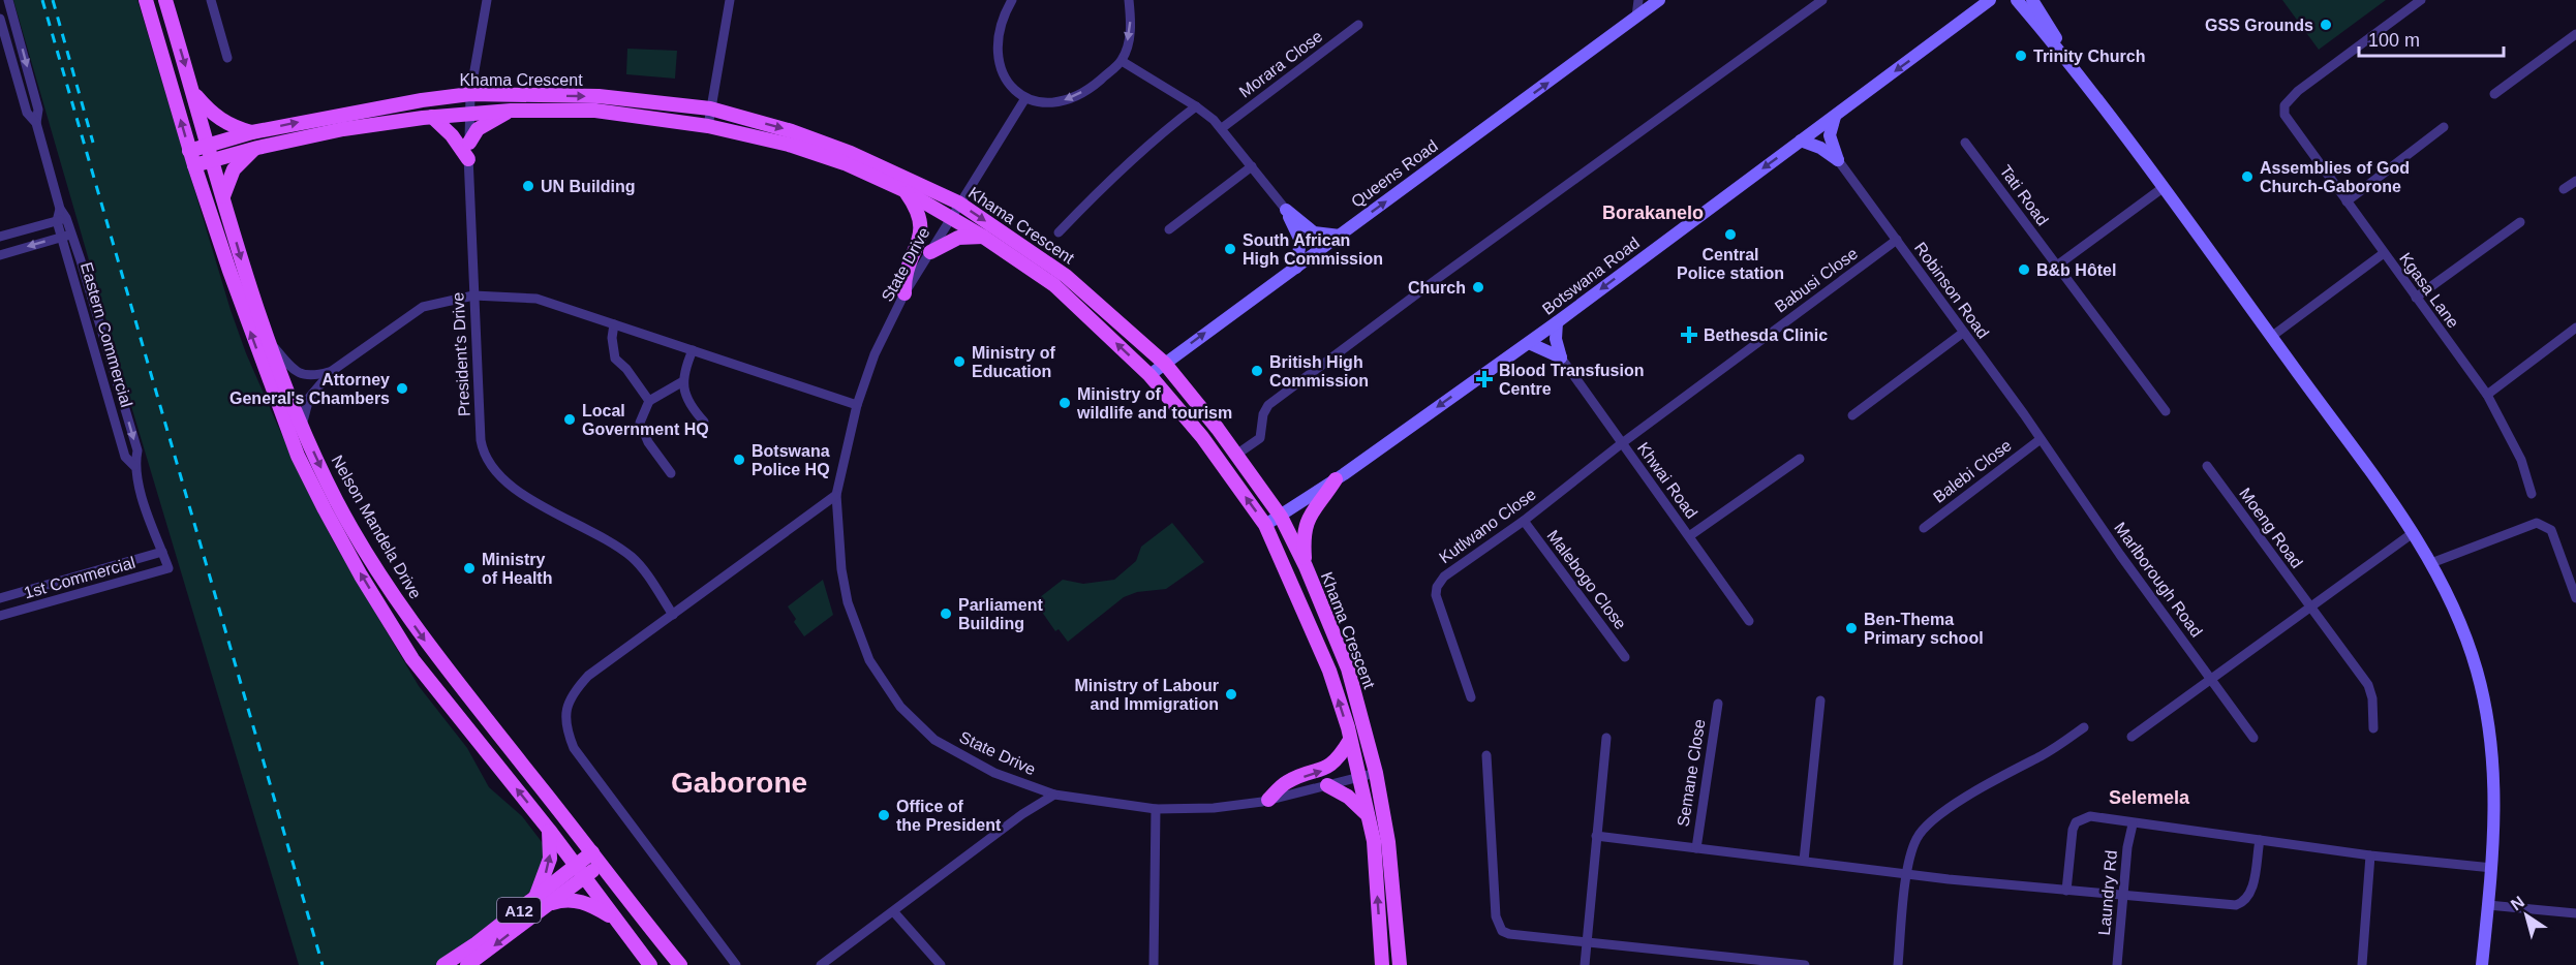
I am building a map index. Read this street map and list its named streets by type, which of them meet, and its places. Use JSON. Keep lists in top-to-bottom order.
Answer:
{
  "streets": {
    "main road": [
      "Khama Crescent",
      "Queens Road",
      "Botswana Road",
      "Nelson Mandela Drive",
      "A12"
    ],
    "street": [
      "Morara Close",
      "Tati Road",
      "State Drive",
      "Babusi Close",
      "Robinson Road",
      "Kgasa Lane",
      "Eastern Commercial",
      "President's Drive",
      "Balebi Close",
      "Khwai Road",
      "Kutlwano Close",
      "Moeng Road",
      "1st Commercial",
      "Malebogo Close",
      "Marlborough Road",
      "Semane Close",
      "Laundry Rd"
    ]
  },
  "crossings": [
    ["Khama Crescent", "Queens Road"],
    ["Khama Crescent", "State Drive"],
    ["Khama Crescent", "Botswana Road"],
    ["Khama Crescent", "President's Drive"],
    ["Khama Crescent", "Nelson Mandela Drive"],
    ["Babusi Close", "Robinson Road"],
    ["Babusi Close", "Khwai Road"],
    ["Babusi Close", "Kutlwano Close"],
    ["Robinson Road", "Balebi Close"],
    ["Robinson Road", "Marlborough Road"],
    ["Eastern Commercial", "1st Commercial"],
    ["Balebi Close", "Marlborough Road"],
    ["Khwai Road", "Kutlwano Close"],
    ["Kutlwano Close", "Malebogo Close"],
    ["Nelson Mandela Drive", "A12"]
  ],
  "one_way": ["Queens Road", "Botswana Road"],
  "districts": ["Borakanelo", "Gaborone", "Selemela"],
  "places": {
    "other": [
      "GSS Grounds",
      "Trinity Church",
      "Assemblies of God Church-Gaborone",
      "UN Building",
      "Central Police station",
      "South African High Commission",
      "B&b Hôtel",
      "Church",
      "Ministry of Education",
      "British High Commission",
      "Attorney General's Chambers",
      "Ministry of wildlife and tourism",
      "Local Government HQ",
      "Botswana Police HQ",
      "Ministry of Health",
      "Parliament Building",
      "Ben-Thema Primary school",
      "Ministry of Labour and Immigration",
      "Office of the President"
    ],
    "health": ["Bethesda Clinic", "Blood Transfusion Centre"]
  },
  "scale_bar": "100 m",
  "north": "top left"
}
